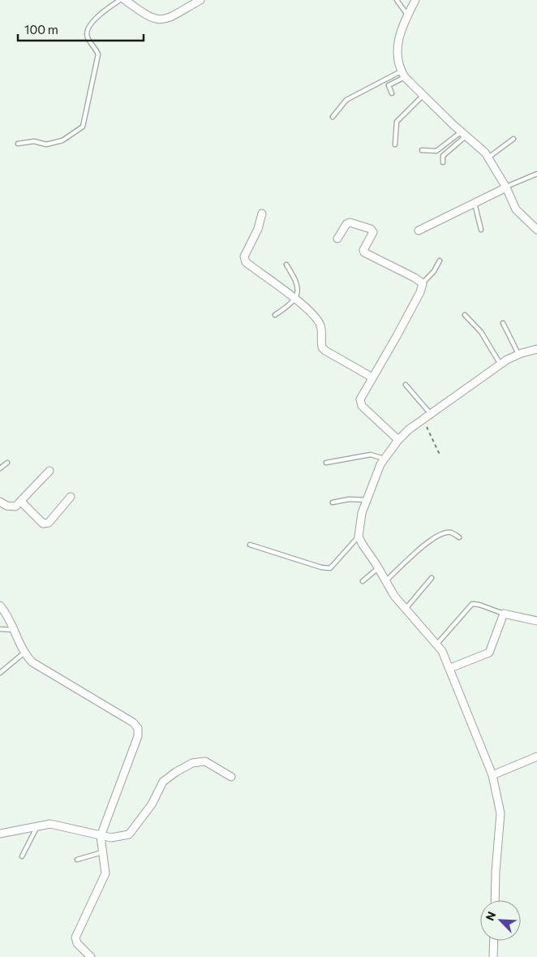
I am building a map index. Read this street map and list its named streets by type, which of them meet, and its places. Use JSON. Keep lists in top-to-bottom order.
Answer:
{
  "scale_bar": "100 m",
  "north": "top left"
}
